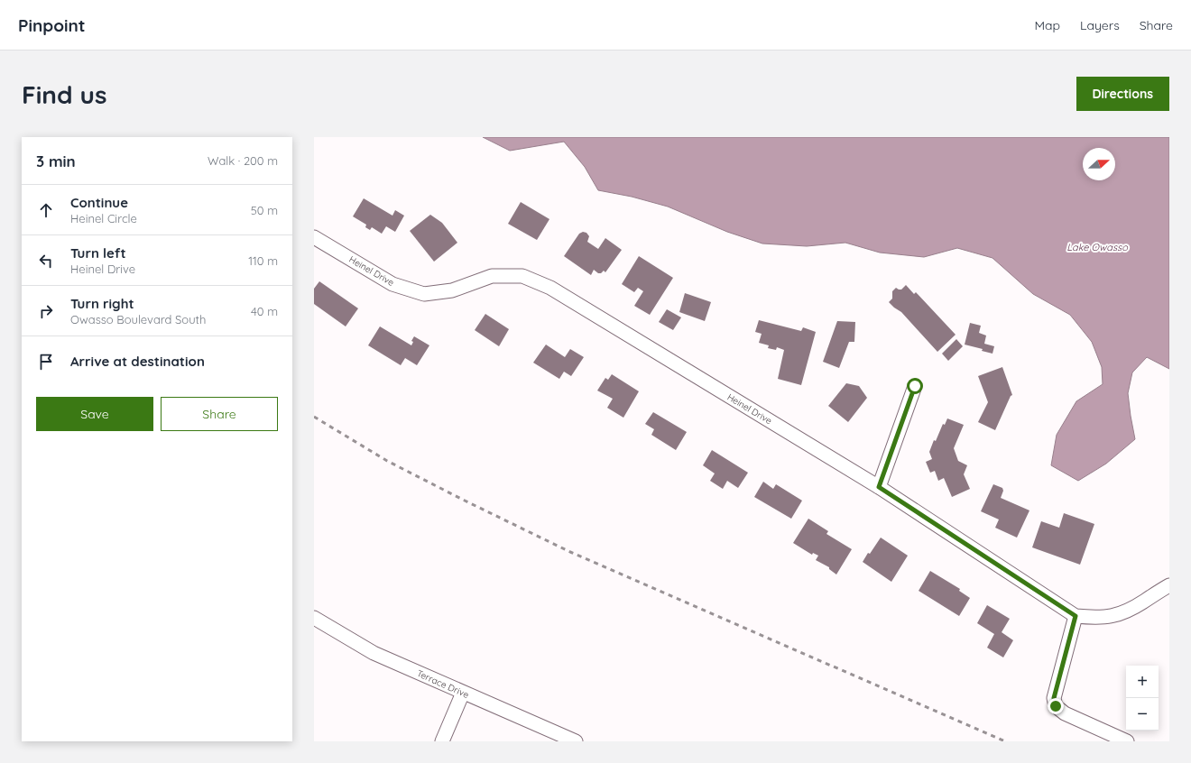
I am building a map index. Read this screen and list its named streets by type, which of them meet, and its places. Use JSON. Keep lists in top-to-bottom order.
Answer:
{
  "streets": {
    "street": ["Heinel Drive", "Terrace Drive"]
  },
  "water": ["Lake Owasso"],
  "north": "right",
  "page": {
    "header": "Pinpoint",
    "nav": ["Map", "Layers", "Share"],
    "buttons": [
      "Directions",
      ["Save", "Share"]
    ],
    "title": "Find us",
    "heading": ["3 min", "Walk · 200 m"],
    "list": [
      ["Continue", "Heinel Circle", "50 m"],
      ["Turn left", "Heinel Drive", "110 m"],
      ["Turn right", "Owasso Boulevard South", "40 m"],
      "Arrive at destination"
    ],
    "map_buttons": ["+", "−"]
  }
}
